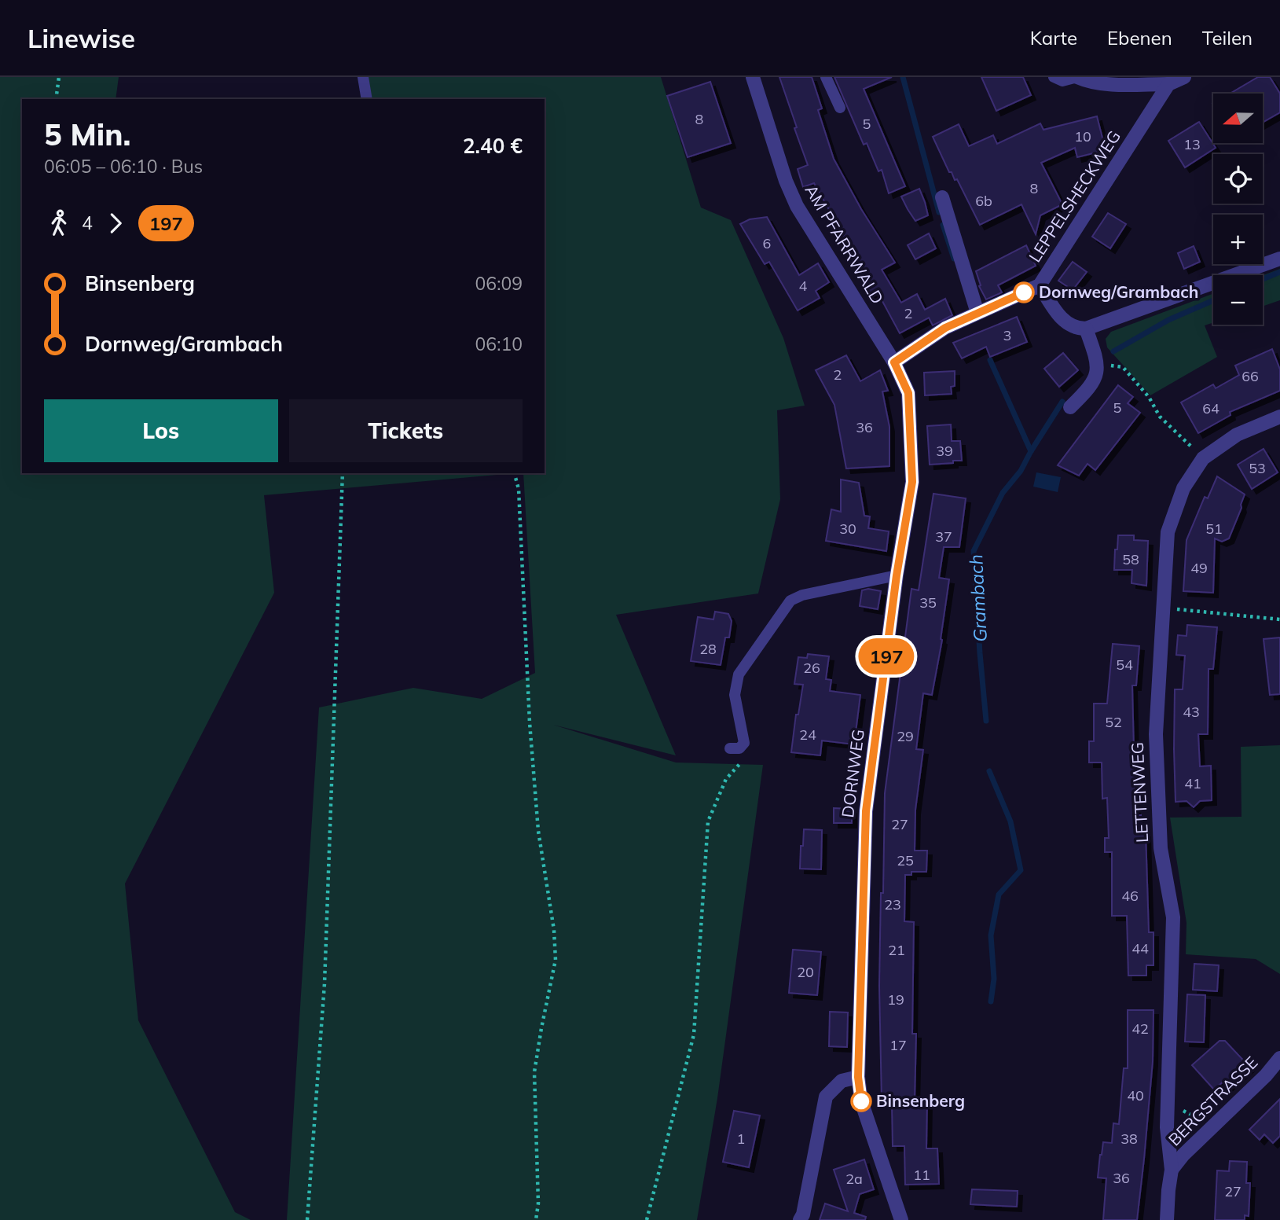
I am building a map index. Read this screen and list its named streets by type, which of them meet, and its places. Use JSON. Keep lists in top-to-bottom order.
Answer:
{
  "streets": {
    "street": [
      "LEPPELSHECKWEG",
      "AM PFARRWALD",
      "DORNWEG",
      "LETTENWEG",
      "BERGSTRASSE"
    ]
  },
  "crossings": [
    ["LEPPELSHECKWEG", "AM PFARRWALD"],
    ["LEPPELSHECKWEG", "DORNWEG"],
    ["AM PFARRWALD", "DORNWEG"],
    ["LETTENWEG", "BERGSTRASSE"]
  ],
  "water": ["Grambach"],
  "places": ["Dornweg/Grambach", "Binsenberg"],
  "lines": ["bus line 197"],
  "house_numbers": [
    "8",
    "5",
    "10",
    "13",
    "8",
    "6b",
    "6",
    "4",
    "2",
    "3",
    "2",
    "66",
    "5",
    "64",
    "36",
    "39",
    "53",
    "30",
    "51",
    "37",
    "58",
    "49",
    "35",
    "28",
    "54",
    "26",
    "43",
    "52",
    "24",
    "29",
    "41",
    "27",
    "25",
    "46",
    "23",
    "44",
    "21",
    "20",
    "19",
    "42",
    "17",
    "40",
    "1",
    "38",
    "11",
    "36",
    "2a",
    "27"
  ],
  "north": "left",
  "page": {
    "header": "Linewise",
    "nav": ["Karte", "Ebenen", "Teilen"],
    "on_map": "197",
    "map_buttons": ["+", "−"],
    "heading": ["5 Min.", "06:05 – 06:10 · Bus", "2.40 €"],
    "legs": ["4", "197"],
    "list": [
      {
        "name": "Binsenberg",
        "value": "06:09"
      },
      {
        "name": "Dornweg/Grambach",
        "value": "06:10"
      }
    ],
    "buttons": ["Los", "Tickets"]
  }
}
